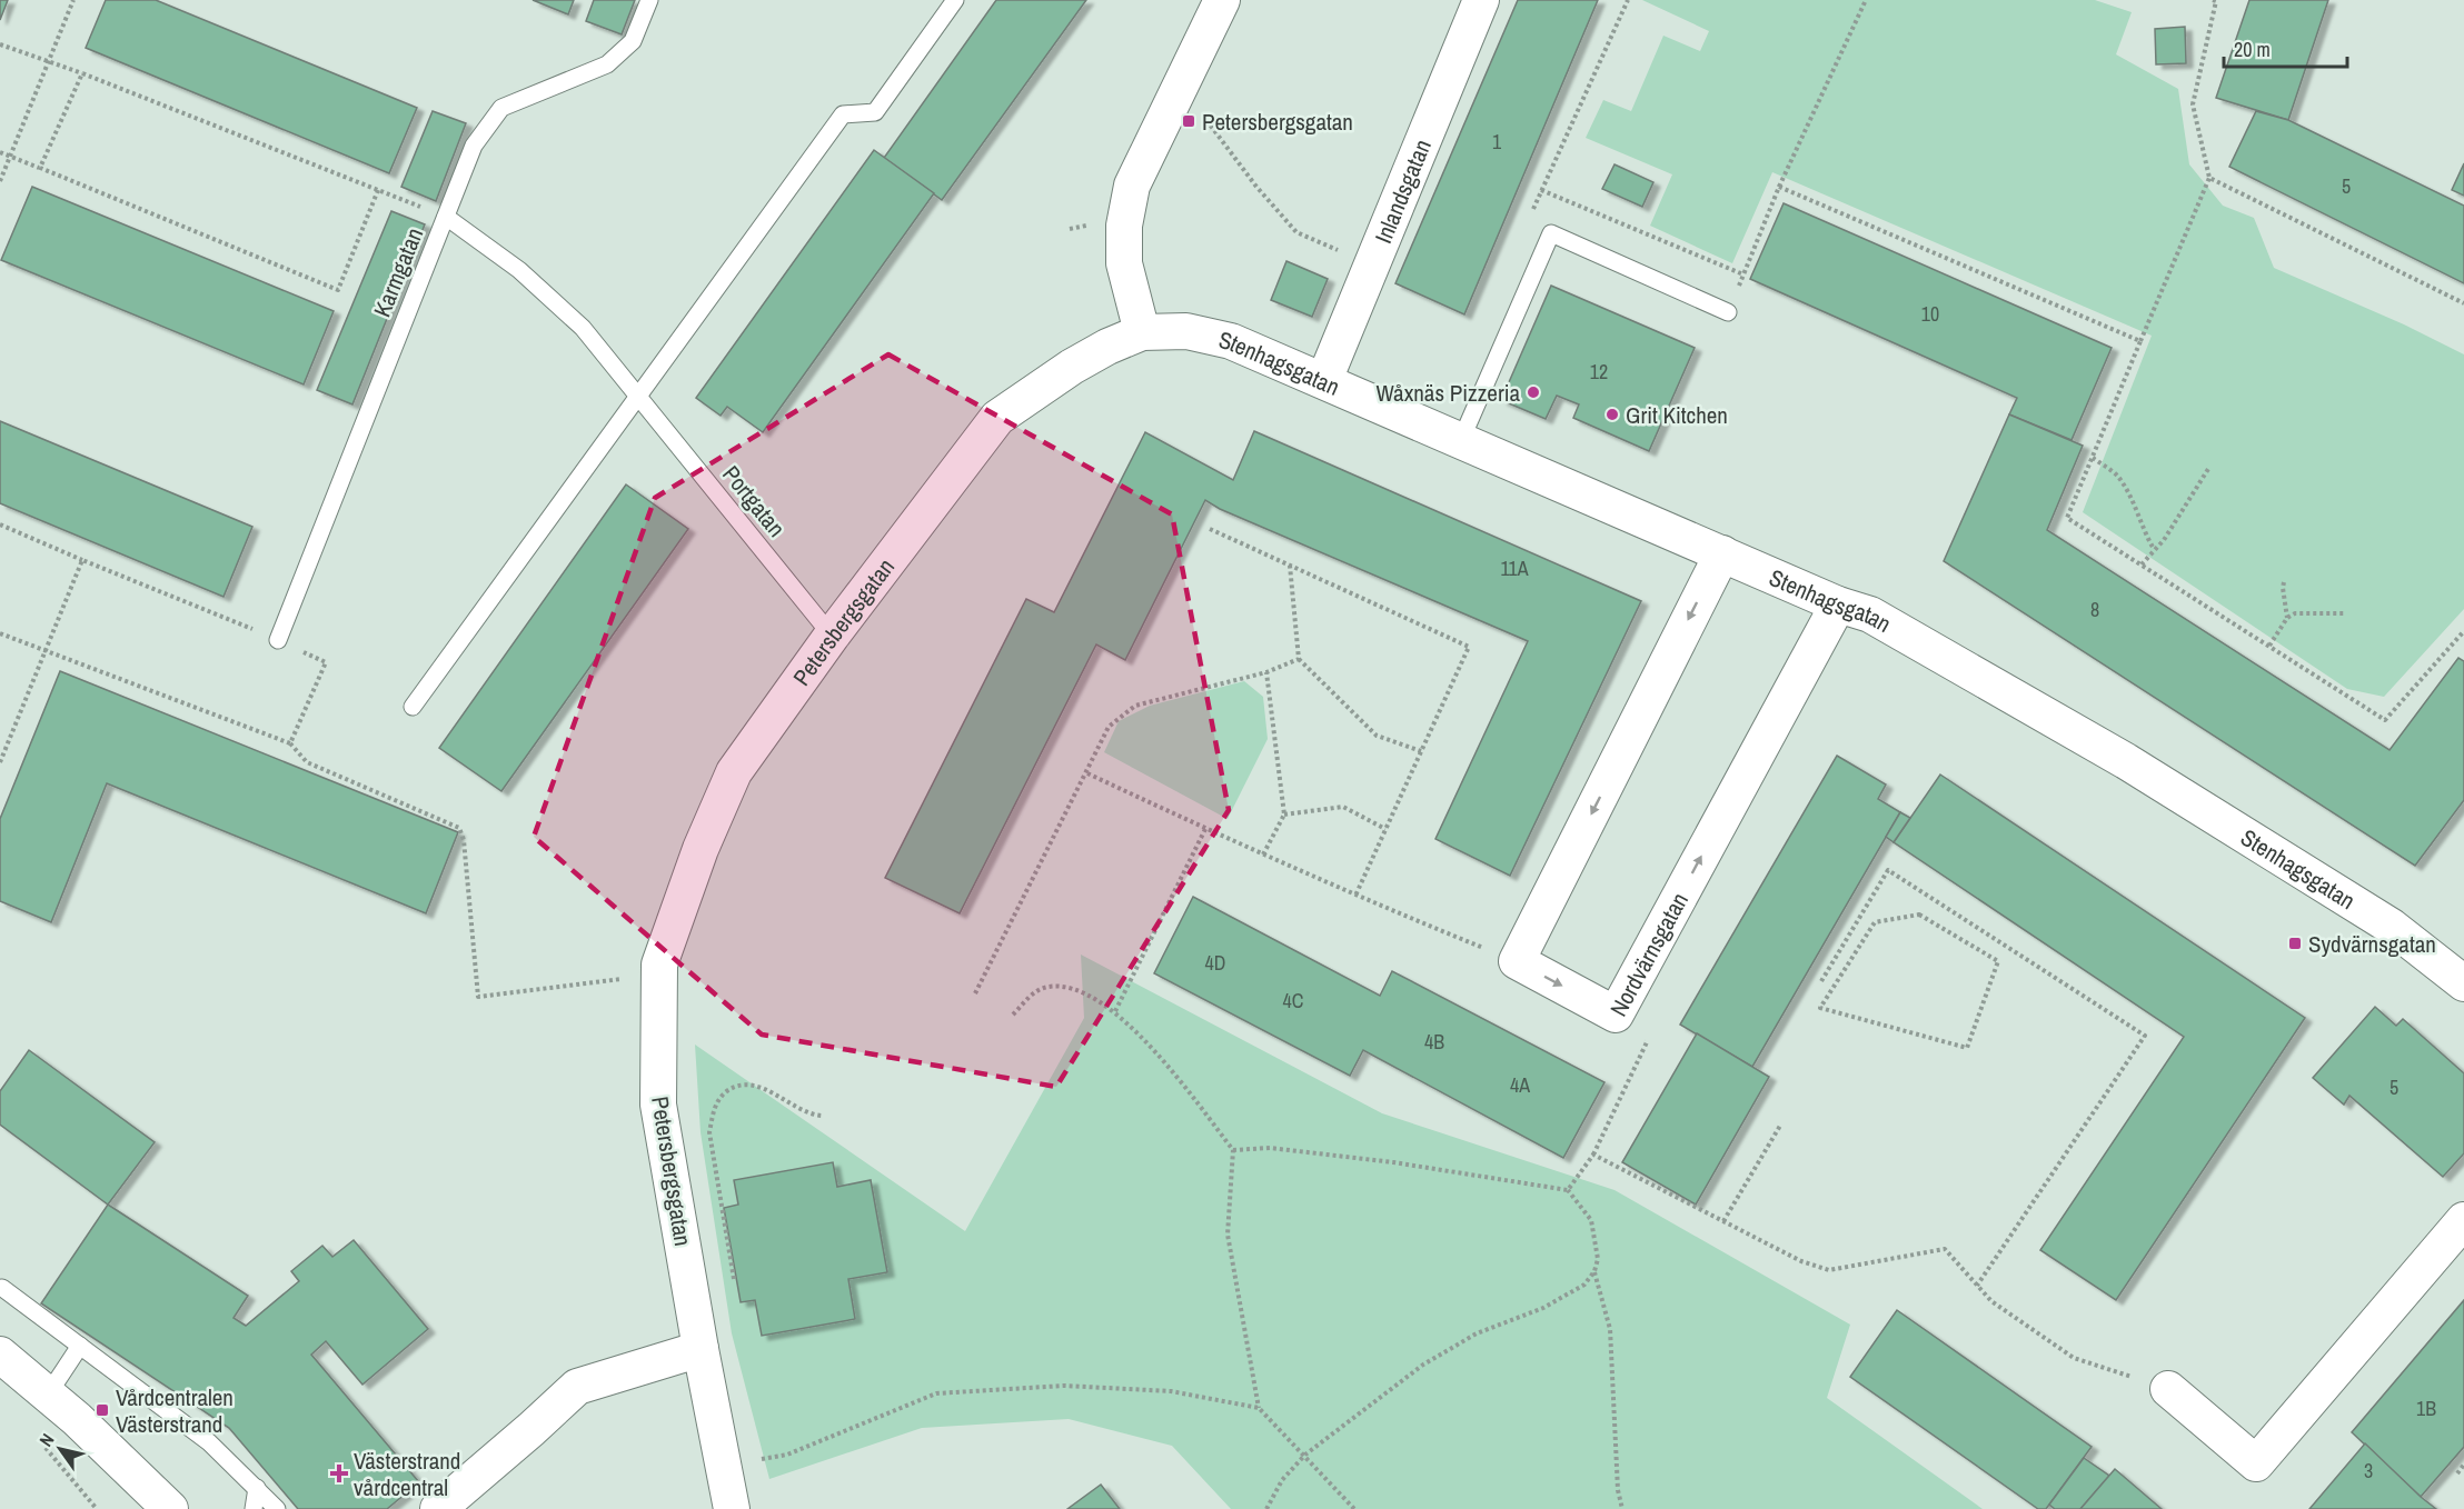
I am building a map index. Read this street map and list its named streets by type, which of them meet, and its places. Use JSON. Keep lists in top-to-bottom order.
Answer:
{
  "streets": {
    "street": [
      "Inlandsgatan",
      "Stenhagsgatan",
      "Petersbergsgatan",
      "Nordvärnsgatan"
    ],
    "lane": ["Karmgatan", "Portgatan"]
  },
  "crossings": [
    ["Inlandsgatan", "Stenhagsgatan"],
    ["Karmgatan", "Portgatan"],
    ["Stenhagsgatan", "Petersbergsgatan"],
    ["Stenhagsgatan", "Nordvärnsgatan"],
    ["Portgatan", "Petersbergsgatan"]
  ],
  "places": {
    "transit": ["Petersbergsgatan", "Sydvärnsgatan", "Vårdcentralen Västerstrand"],
    "other": ["Wåxnäs Pizzeria", "Grit Kitchen"],
    "health": ["Västerstrand vårdcentral"]
  },
  "house_numbers": [
    "1",
    "5",
    "10",
    "12",
    "11A",
    "8",
    "4D",
    "4C",
    "4B",
    "4A",
    "5",
    "1B",
    "3"
  ],
  "scale_bar": "20 m",
  "north": "top left"
}
